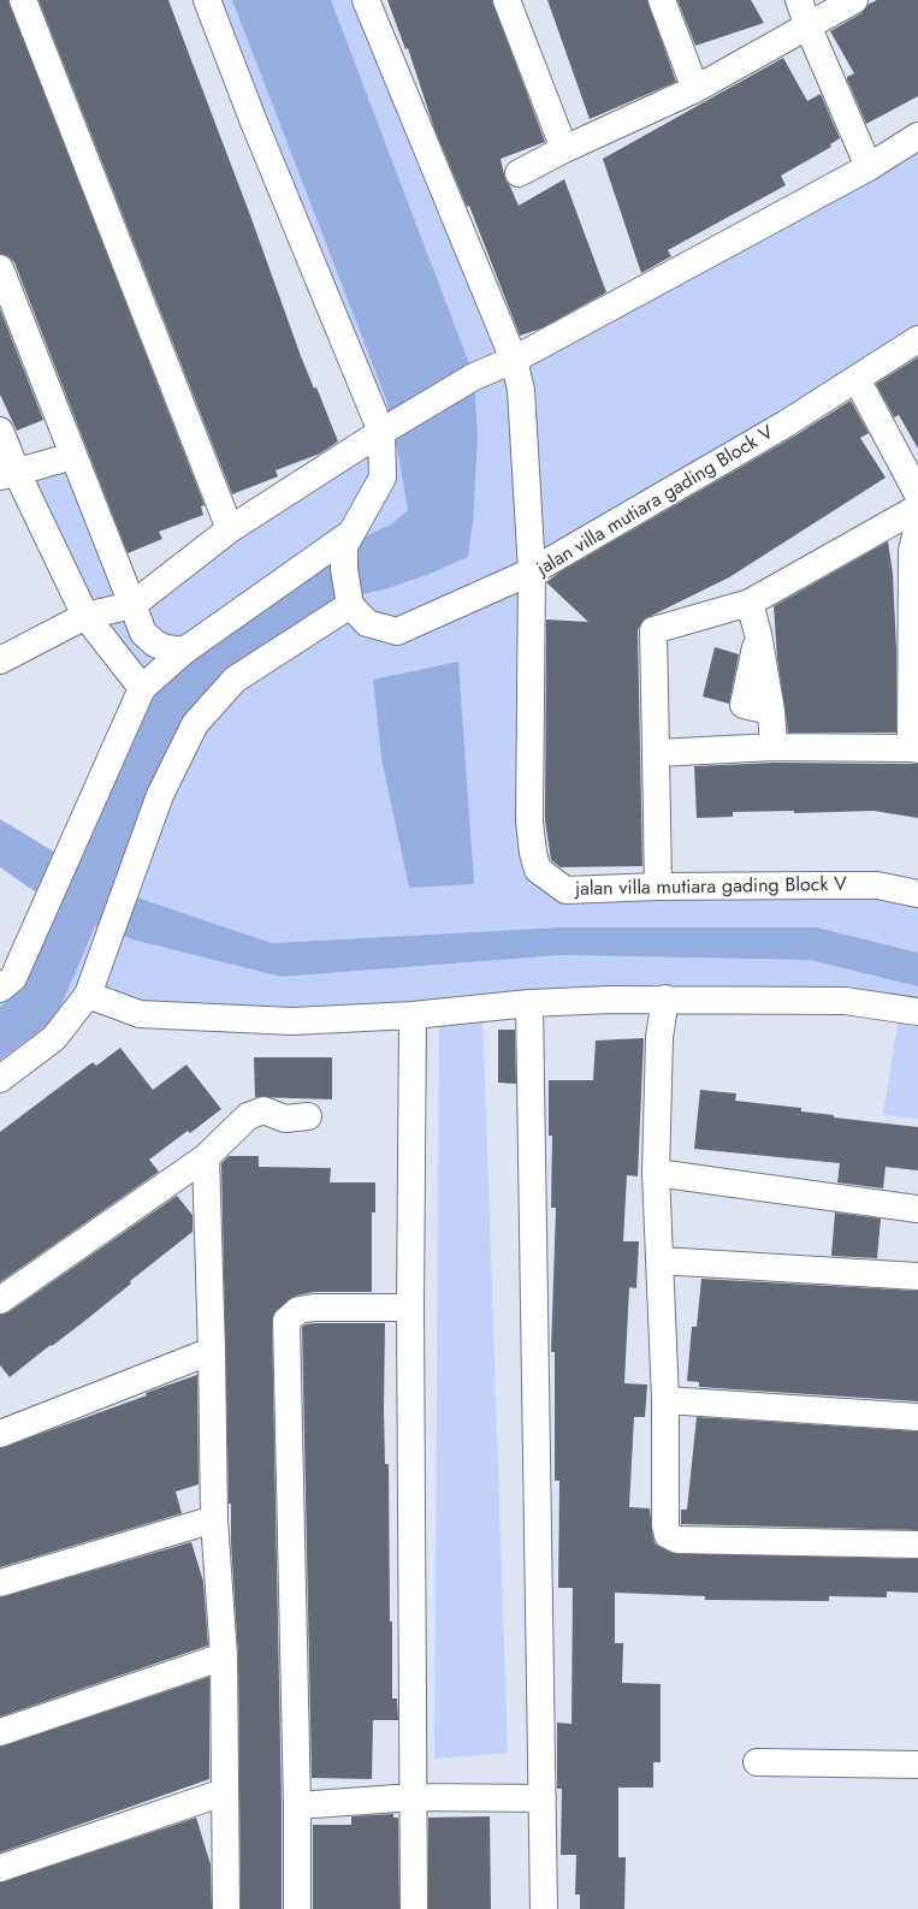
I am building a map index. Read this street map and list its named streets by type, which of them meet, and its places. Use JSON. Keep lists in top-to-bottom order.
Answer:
{
  "streets": {
    "street": ["jalan villa mutiara gading Block V"]
  }
}
